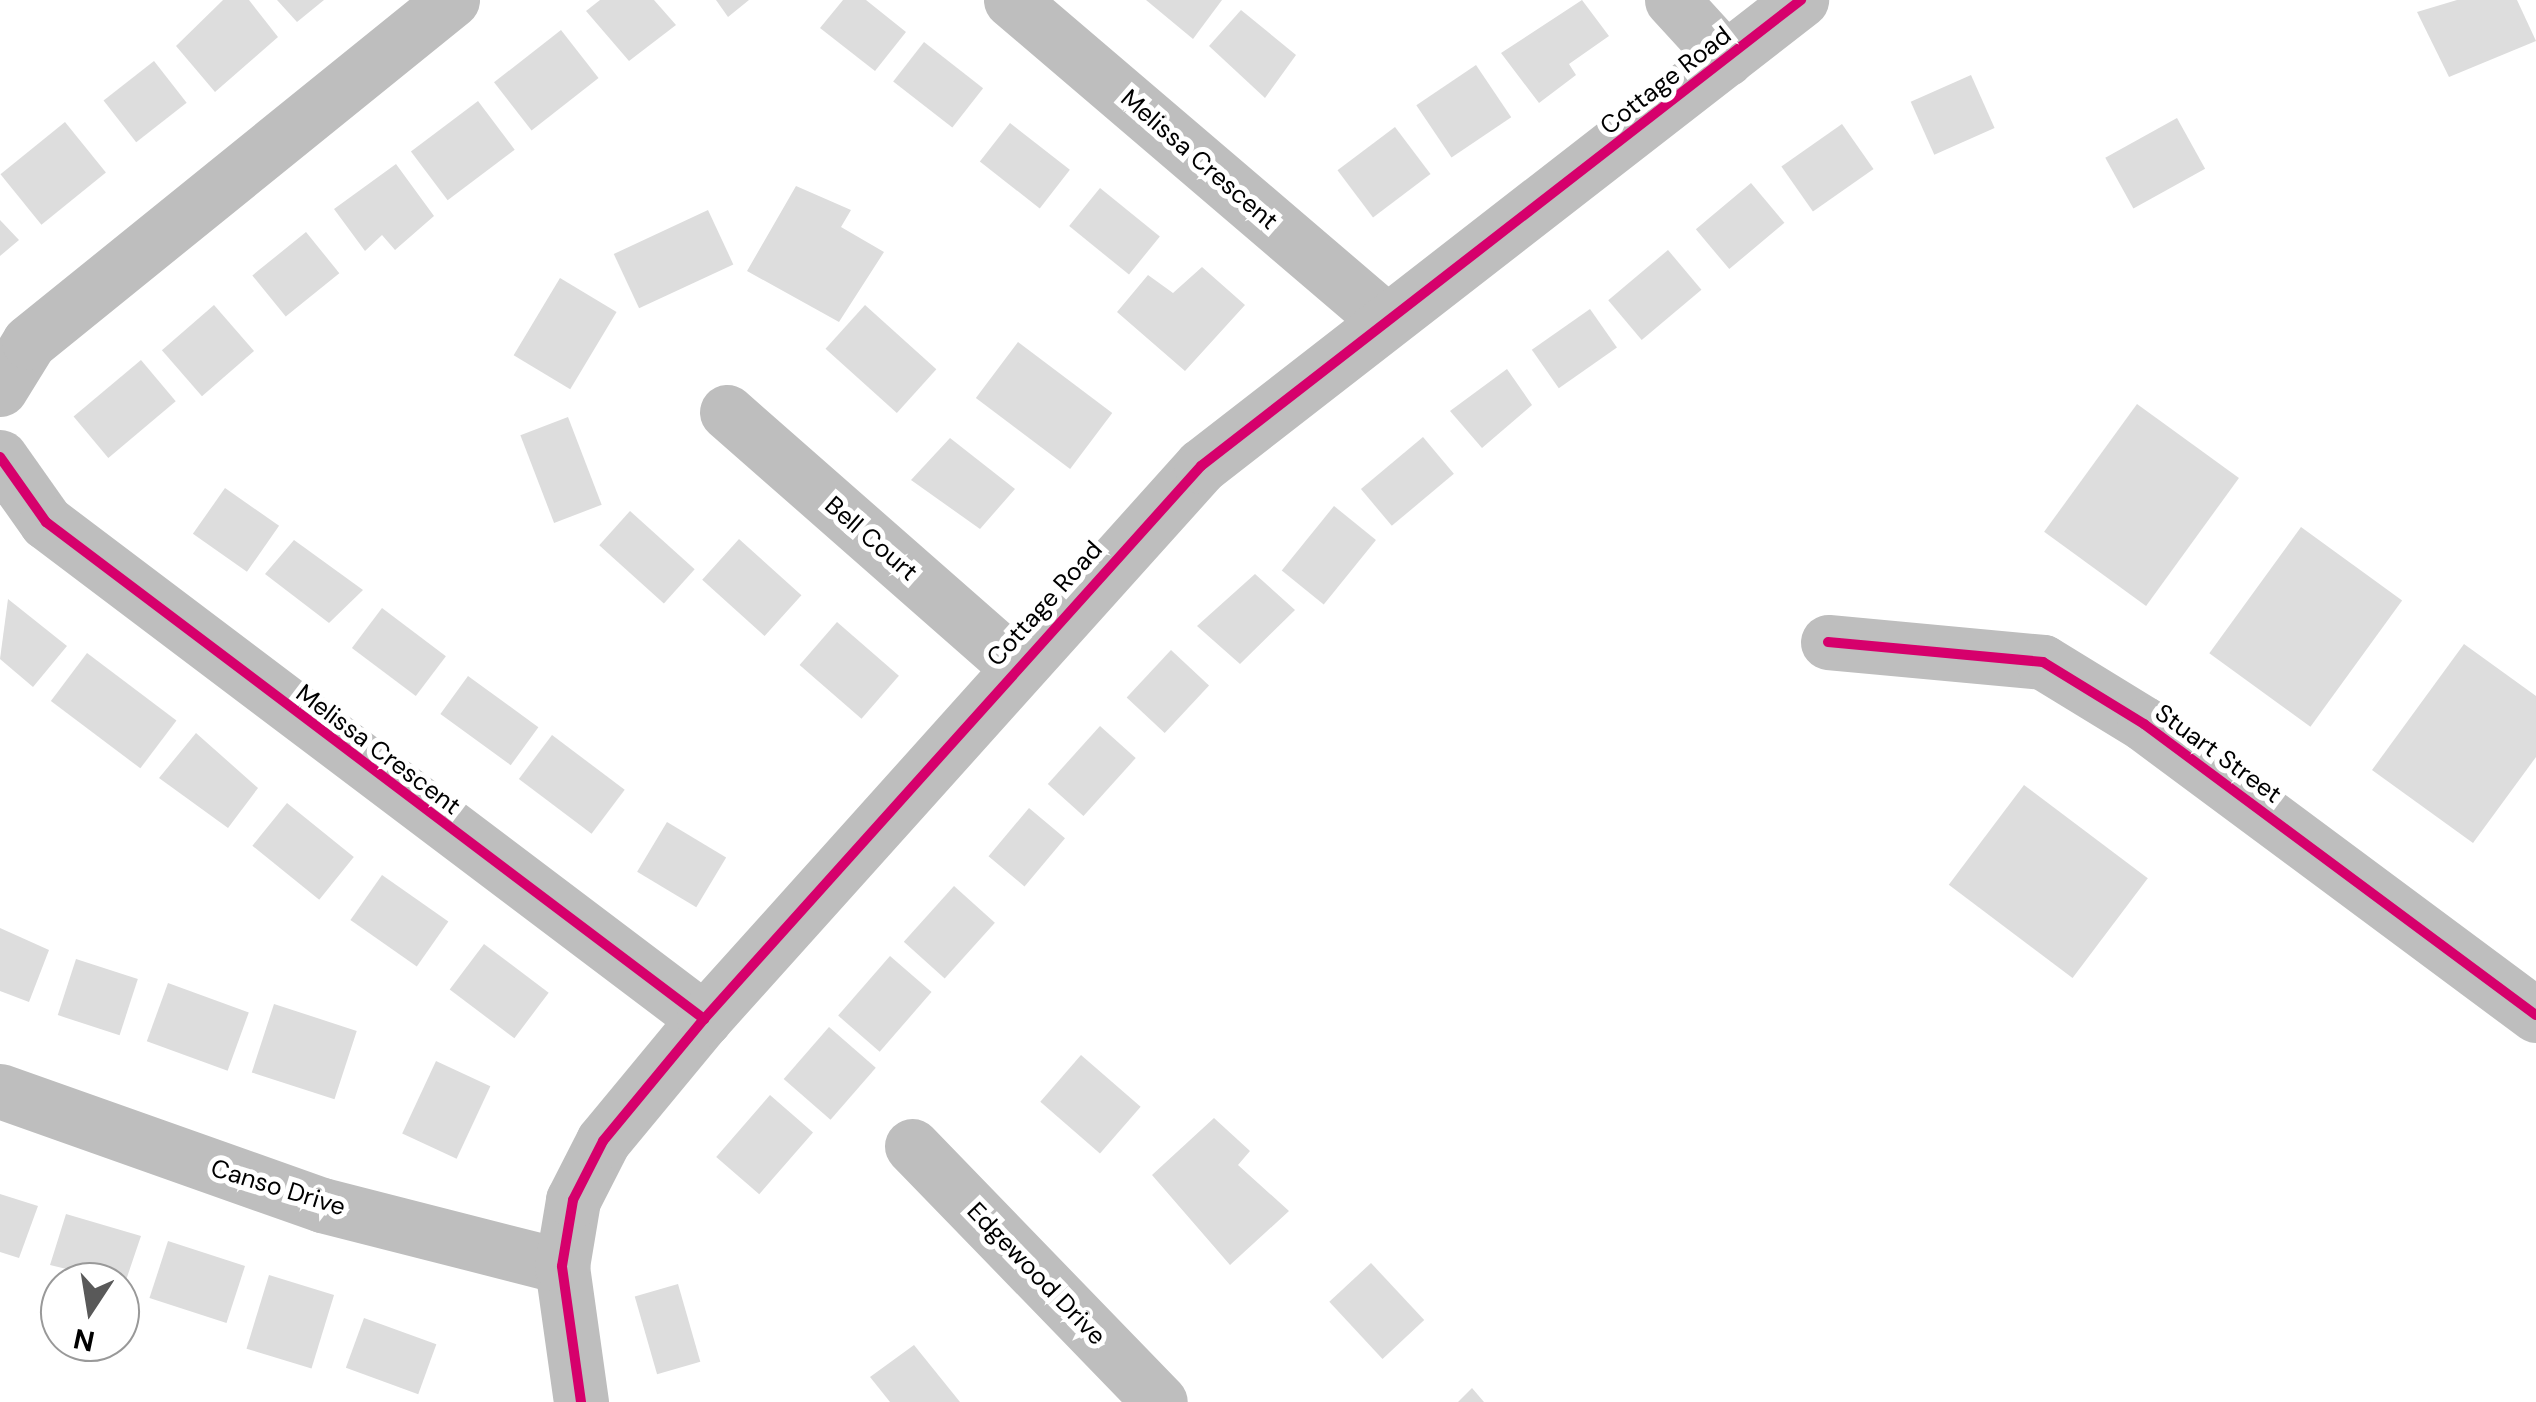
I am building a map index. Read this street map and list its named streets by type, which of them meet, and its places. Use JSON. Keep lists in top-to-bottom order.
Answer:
{
  "streets": {
    "street": [
      "Cottage Road",
      "Melissa Crescent",
      "Bell Court",
      "Stuart Street",
      "Canso Drive",
      "Edgewood Drive"
    ]
  },
  "crossings": [
    ["Cottage Road", "Melissa Crescent"],
    ["Cottage Road", "Bell Court"],
    ["Cottage Road", "Canso Drive"]
  ],
  "north": "bottom"
}
